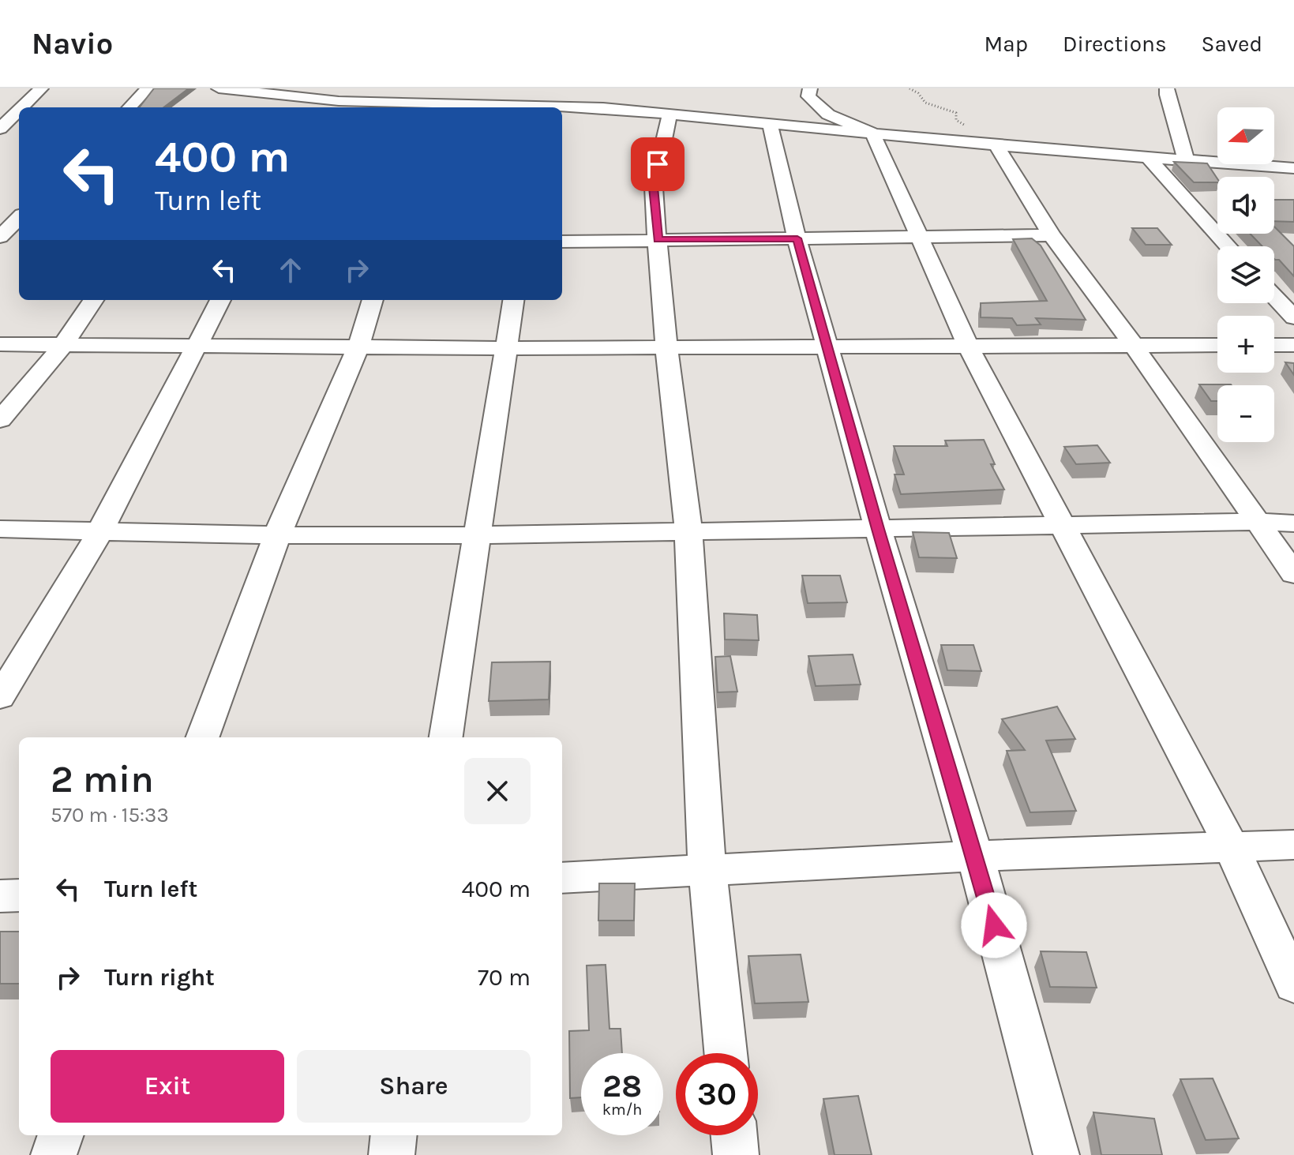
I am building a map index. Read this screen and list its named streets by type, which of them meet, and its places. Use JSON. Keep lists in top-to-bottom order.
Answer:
{
  "north": "left",
  "page": {
    "header": "Navio",
    "nav": ["Map", "Directions", "Saved"],
    "map_buttons": ["+", "−"],
    "turn": ["400 m", "Turn left"],
    "heading": ["2 min", "570 m · 15:33"],
    "list": [
      {
        "name": "Turn left",
        "value": "400 m"
      },
      {
        "name": "Turn right",
        "value": "70 m"
      }
    ],
    "buttons": ["Exit", "Share"],
    "speed": "28 km/h",
    "limit": "30"
  }
}
